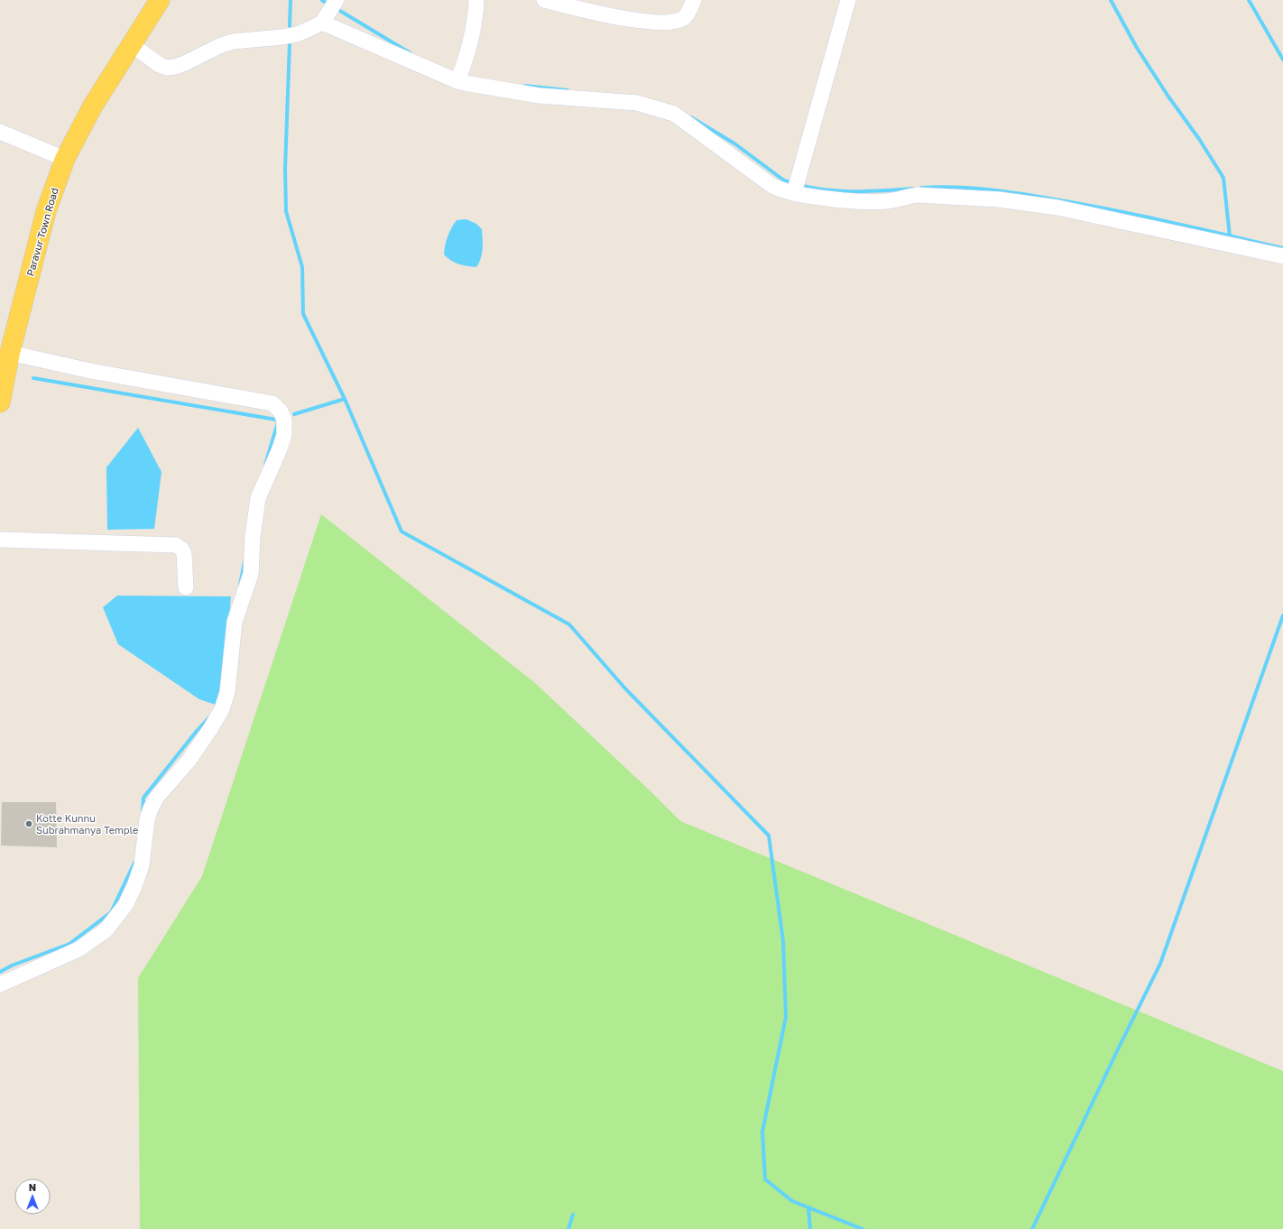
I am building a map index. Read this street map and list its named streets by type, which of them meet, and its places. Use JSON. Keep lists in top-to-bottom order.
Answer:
{
  "streets": {
    "main road": ["Paravur Town Road"]
  },
  "places": ["Kotte Kunnu Subrahmanya Temple"],
  "north": "top"
}
